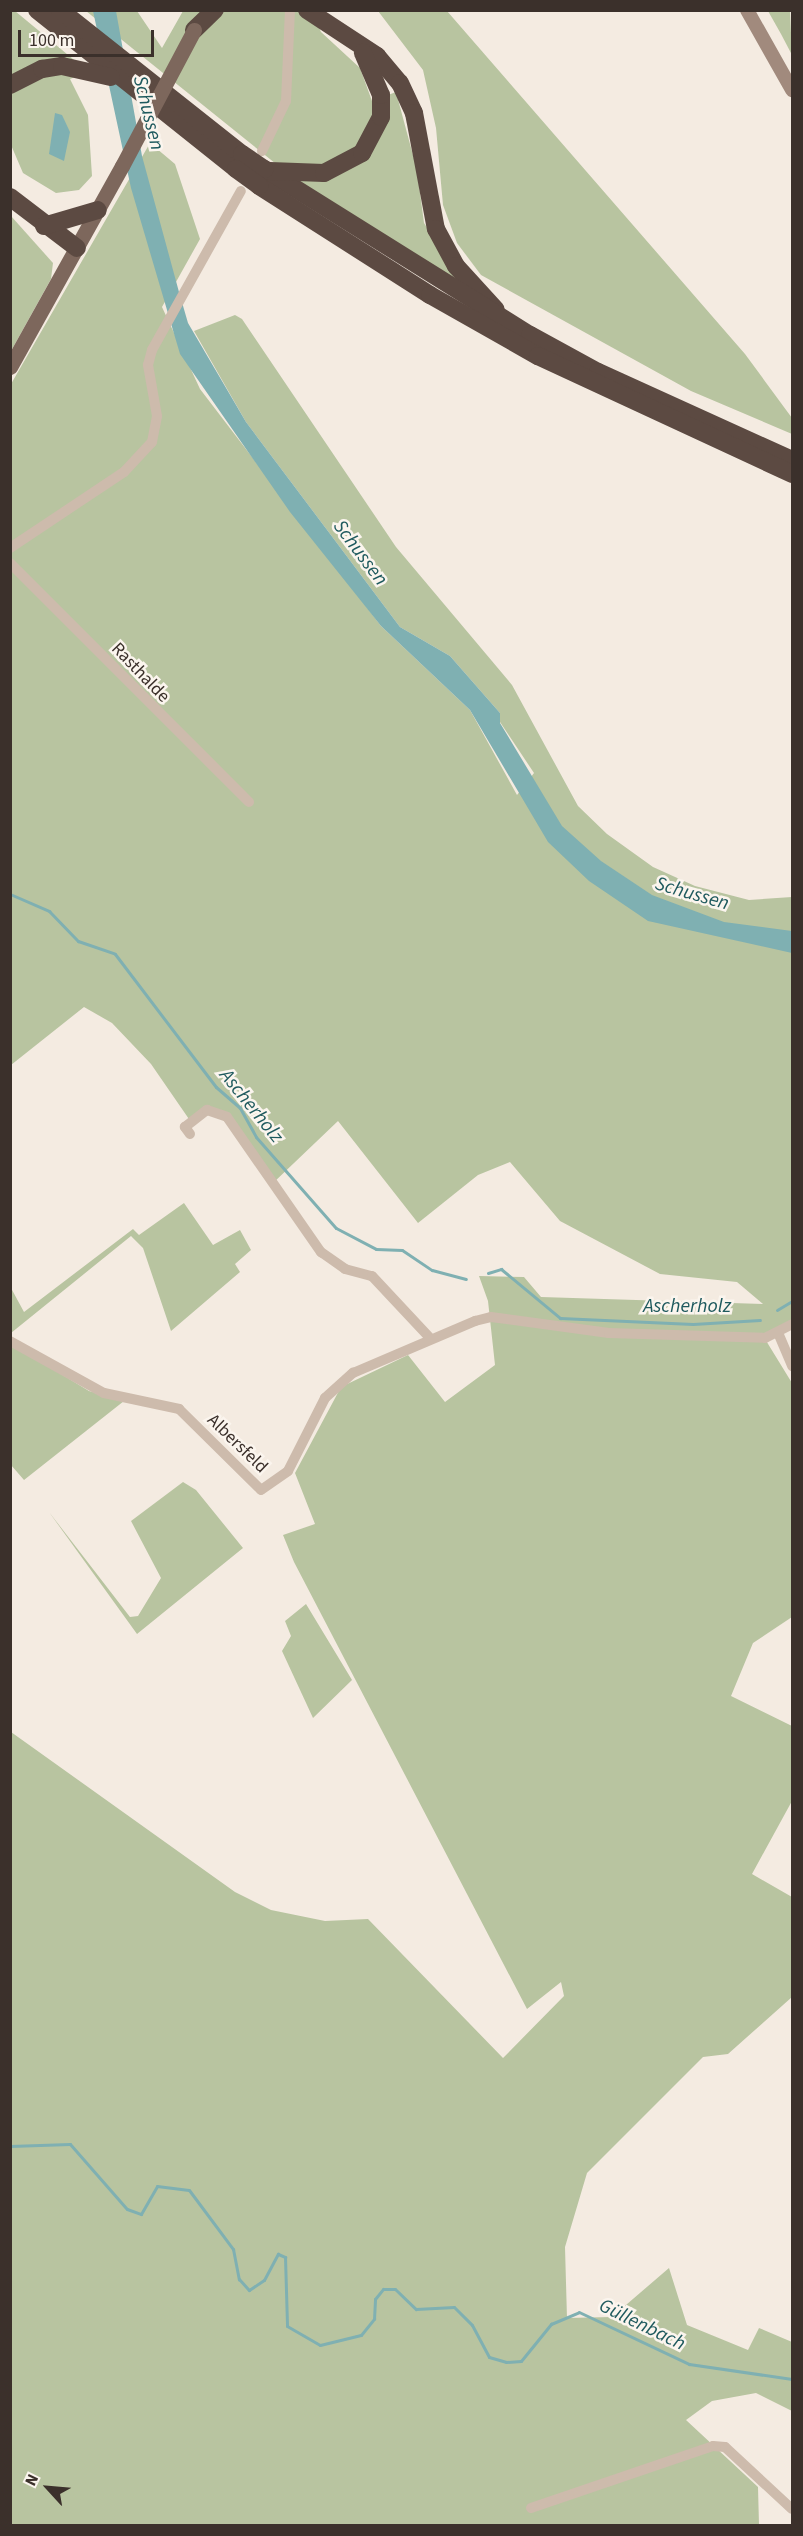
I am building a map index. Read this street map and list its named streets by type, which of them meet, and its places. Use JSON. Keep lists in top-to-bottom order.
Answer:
{
  "streets": {
    "street": ["Rasthalde", "Albersfeld"]
  },
  "water": ["Schussen", "Ascherholz", "Güllenbach"],
  "scale_bar": "100 m",
  "north": "top left"
}
